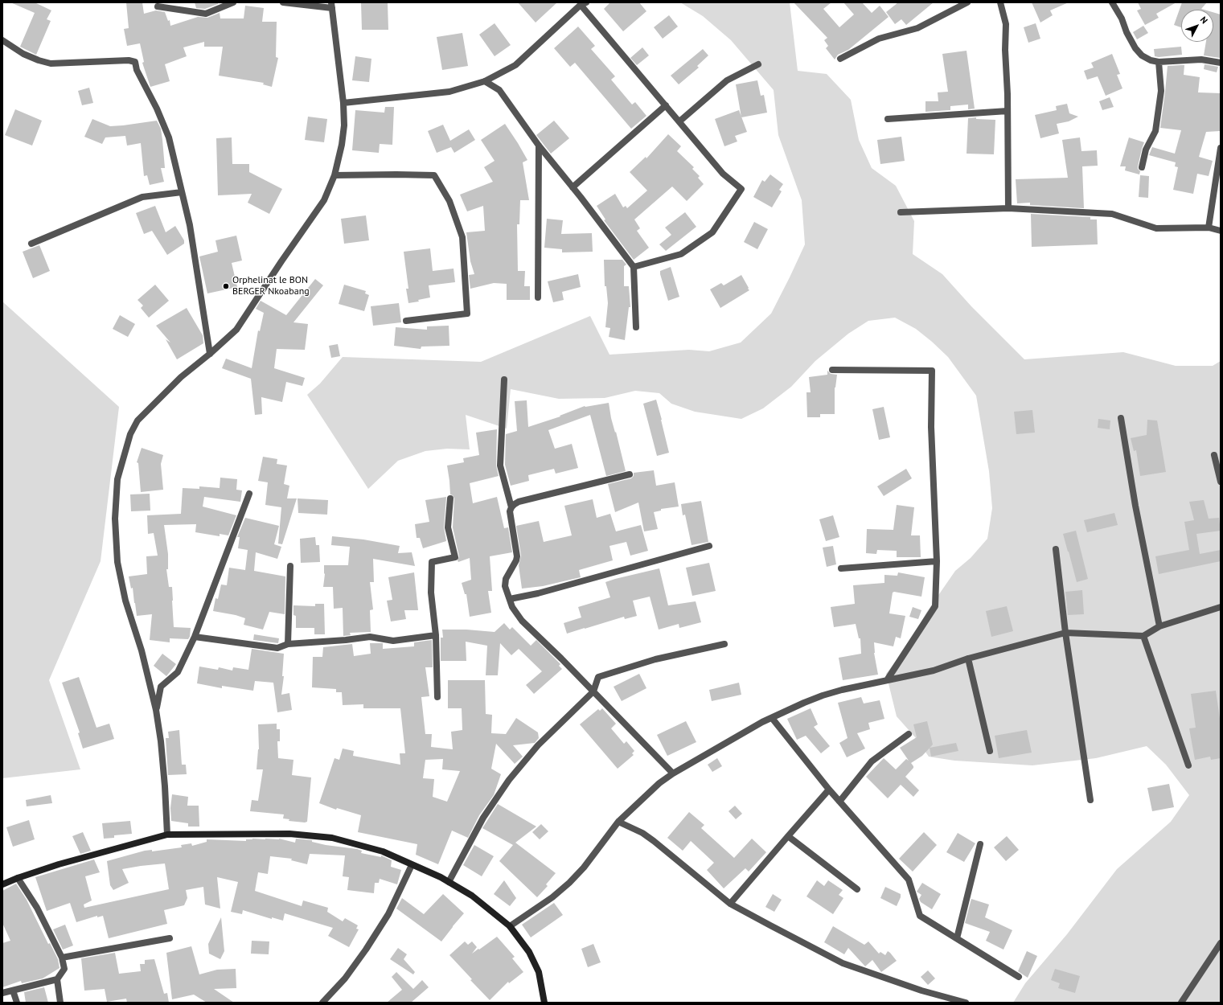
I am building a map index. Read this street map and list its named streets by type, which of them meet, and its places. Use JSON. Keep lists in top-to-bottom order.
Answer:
{
  "places": ["Orphelinat le BON BERGER Nkoabang"],
  "north": "top right"
}
